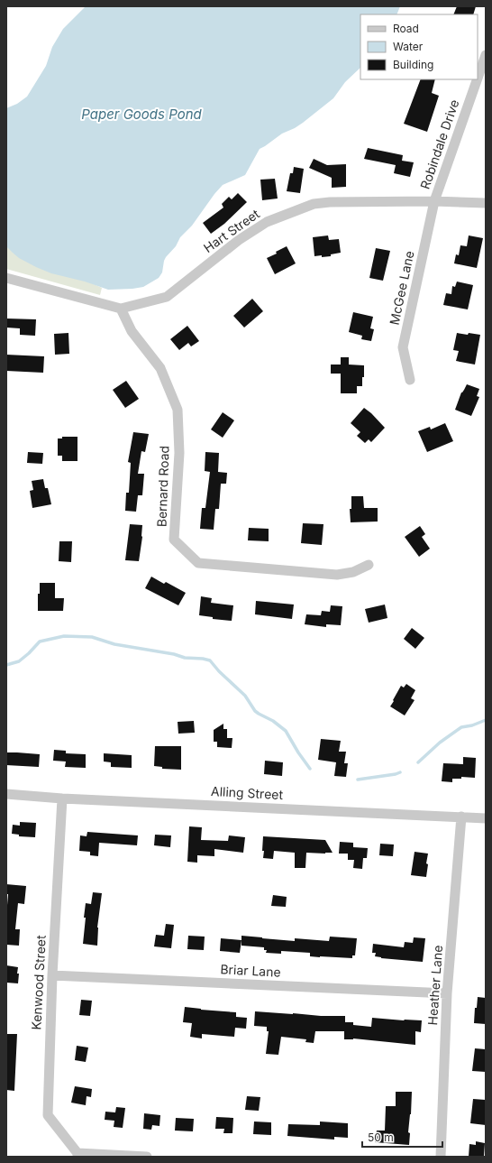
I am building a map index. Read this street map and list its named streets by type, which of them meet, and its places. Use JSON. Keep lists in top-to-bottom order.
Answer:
{
  "streets": {
    "street": [
      "Robindale Drive",
      "Hart Street",
      "McGee Lane",
      "Bernard Road",
      "Alling Street",
      "Briar Lane",
      "Kenwood Street",
      "Heather Lane"
    ]
  },
  "crossings": [
    ["Robindale Drive", "Hart Street"],
    ["Robindale Drive", "McGee Lane"],
    ["Hart Street", "McGee Lane"],
    ["Hart Street", "Bernard Road"],
    ["Alling Street", "Kenwood Street"],
    ["Alling Street", "Heather Lane"],
    ["Briar Lane", "Kenwood Street"],
    ["Briar Lane", "Heather Lane"]
  ],
  "water": ["Paper Goods Pond"],
  "legend": ["Road", "Water", "Building"],
  "scale_bar": "50 m"
}
